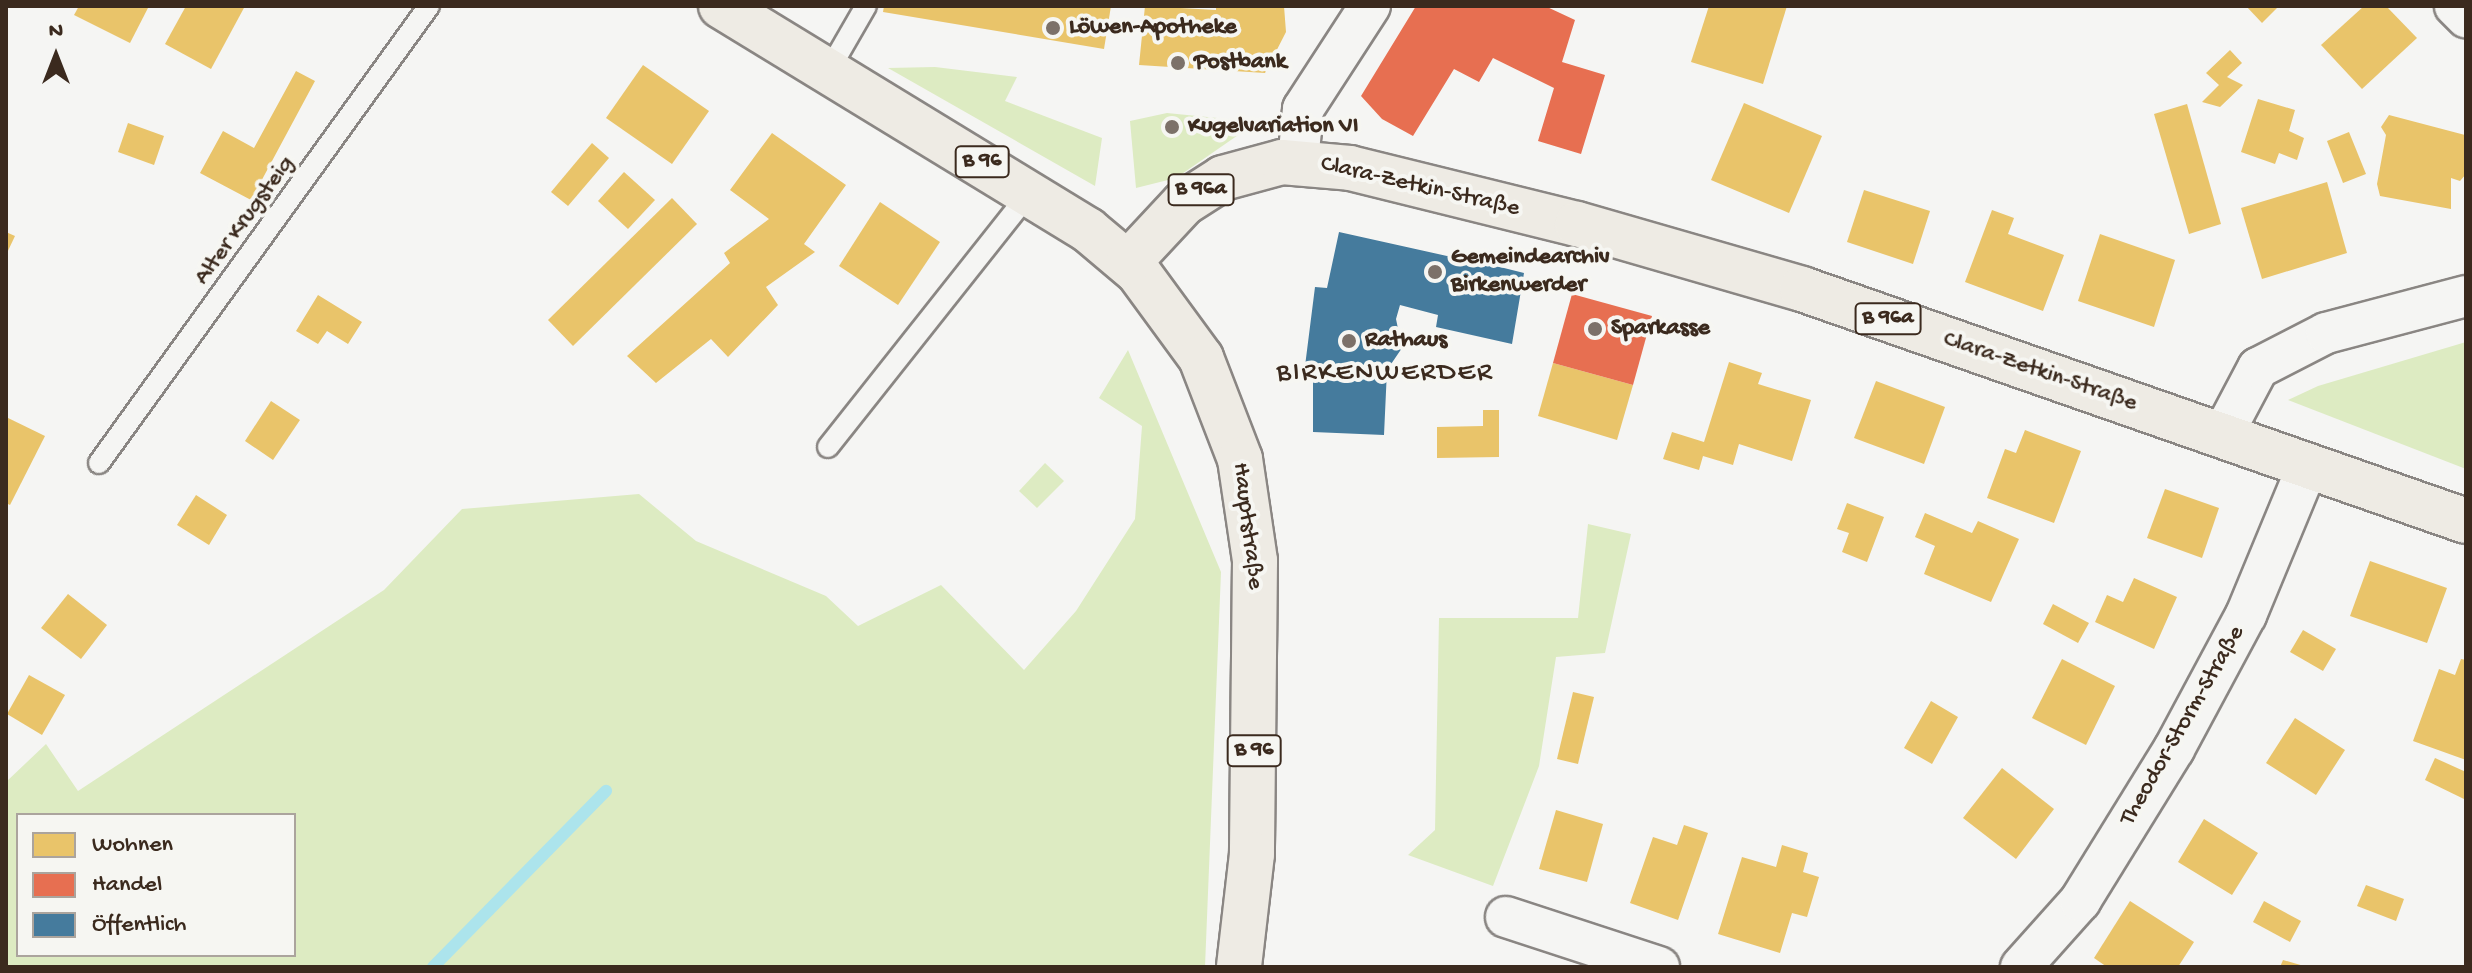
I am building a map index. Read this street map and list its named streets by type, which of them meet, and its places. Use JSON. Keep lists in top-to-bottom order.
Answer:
{
  "streets": {
    "main road": [
      "B 96",
      "Clara-Zetkin-Straße",
      "B 96a",
      "Hauptstraße"
    ],
    "street": ["Theodor-Storm-Straße"],
    "lane": ["Alter Krugsteig"]
  },
  "crossings": [
    ["Clara-Zetkin-Straße", "Hauptstraße"],
    ["Clara-Zetkin-Straße", "Theodor-Storm-Straße"]
  ],
  "districts": ["BIRKENWERDER"],
  "places": [
    "Löwen-Apotheke",
    "Postbank",
    "Kugelvariation VI",
    "Gemeindearchiv Birkenwerder",
    "Sparkasse",
    "Rathaus"
  ],
  "legend": ["Wohnen", "Handel", "Öffentlich"],
  "north": "top"
}
